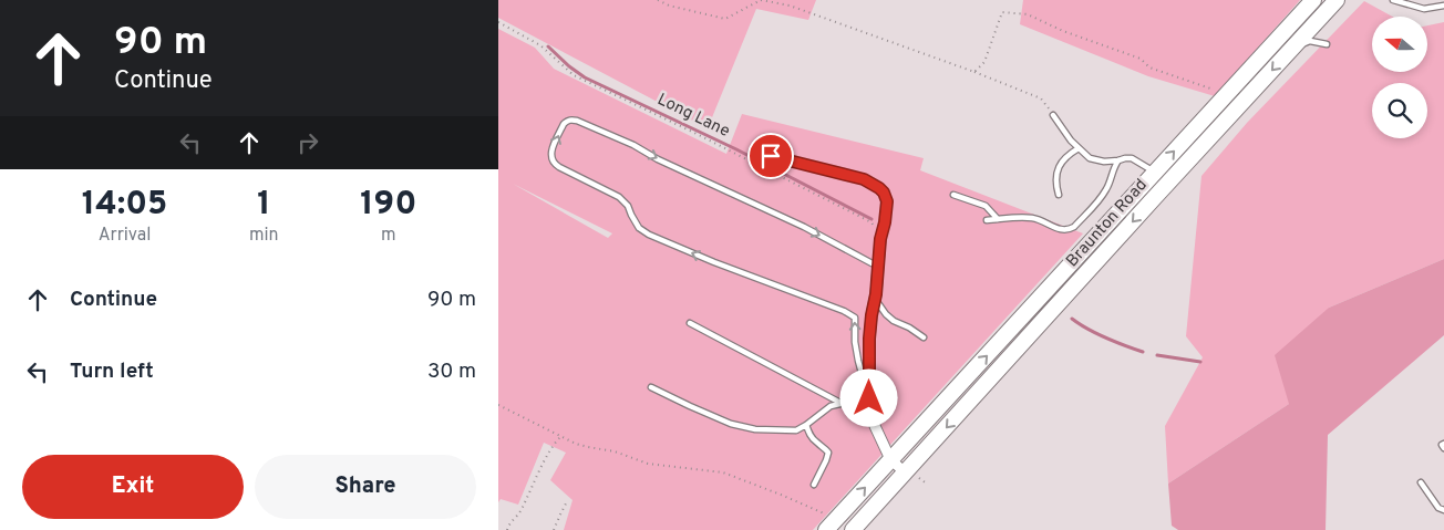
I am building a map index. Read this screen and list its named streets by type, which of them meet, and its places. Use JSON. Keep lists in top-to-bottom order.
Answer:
{
  "streets": {
    "main road": ["Braunton Road"],
    "path": ["Long Lane"]
  },
  "north": "left",
  "page": {
    "turn": ["90 m", "Continue"],
    "eta": [
      "14:05",
      "Arrival",
      "1",
      "min",
      "190",
      "m"
    ],
    "list": [
      {
        "name": "Continue",
        "value": "90 m"
      },
      {
        "name": "Turn left",
        "value": "30 m"
      }
    ],
    "buttons": ["Exit", "Share"]
  }
}
